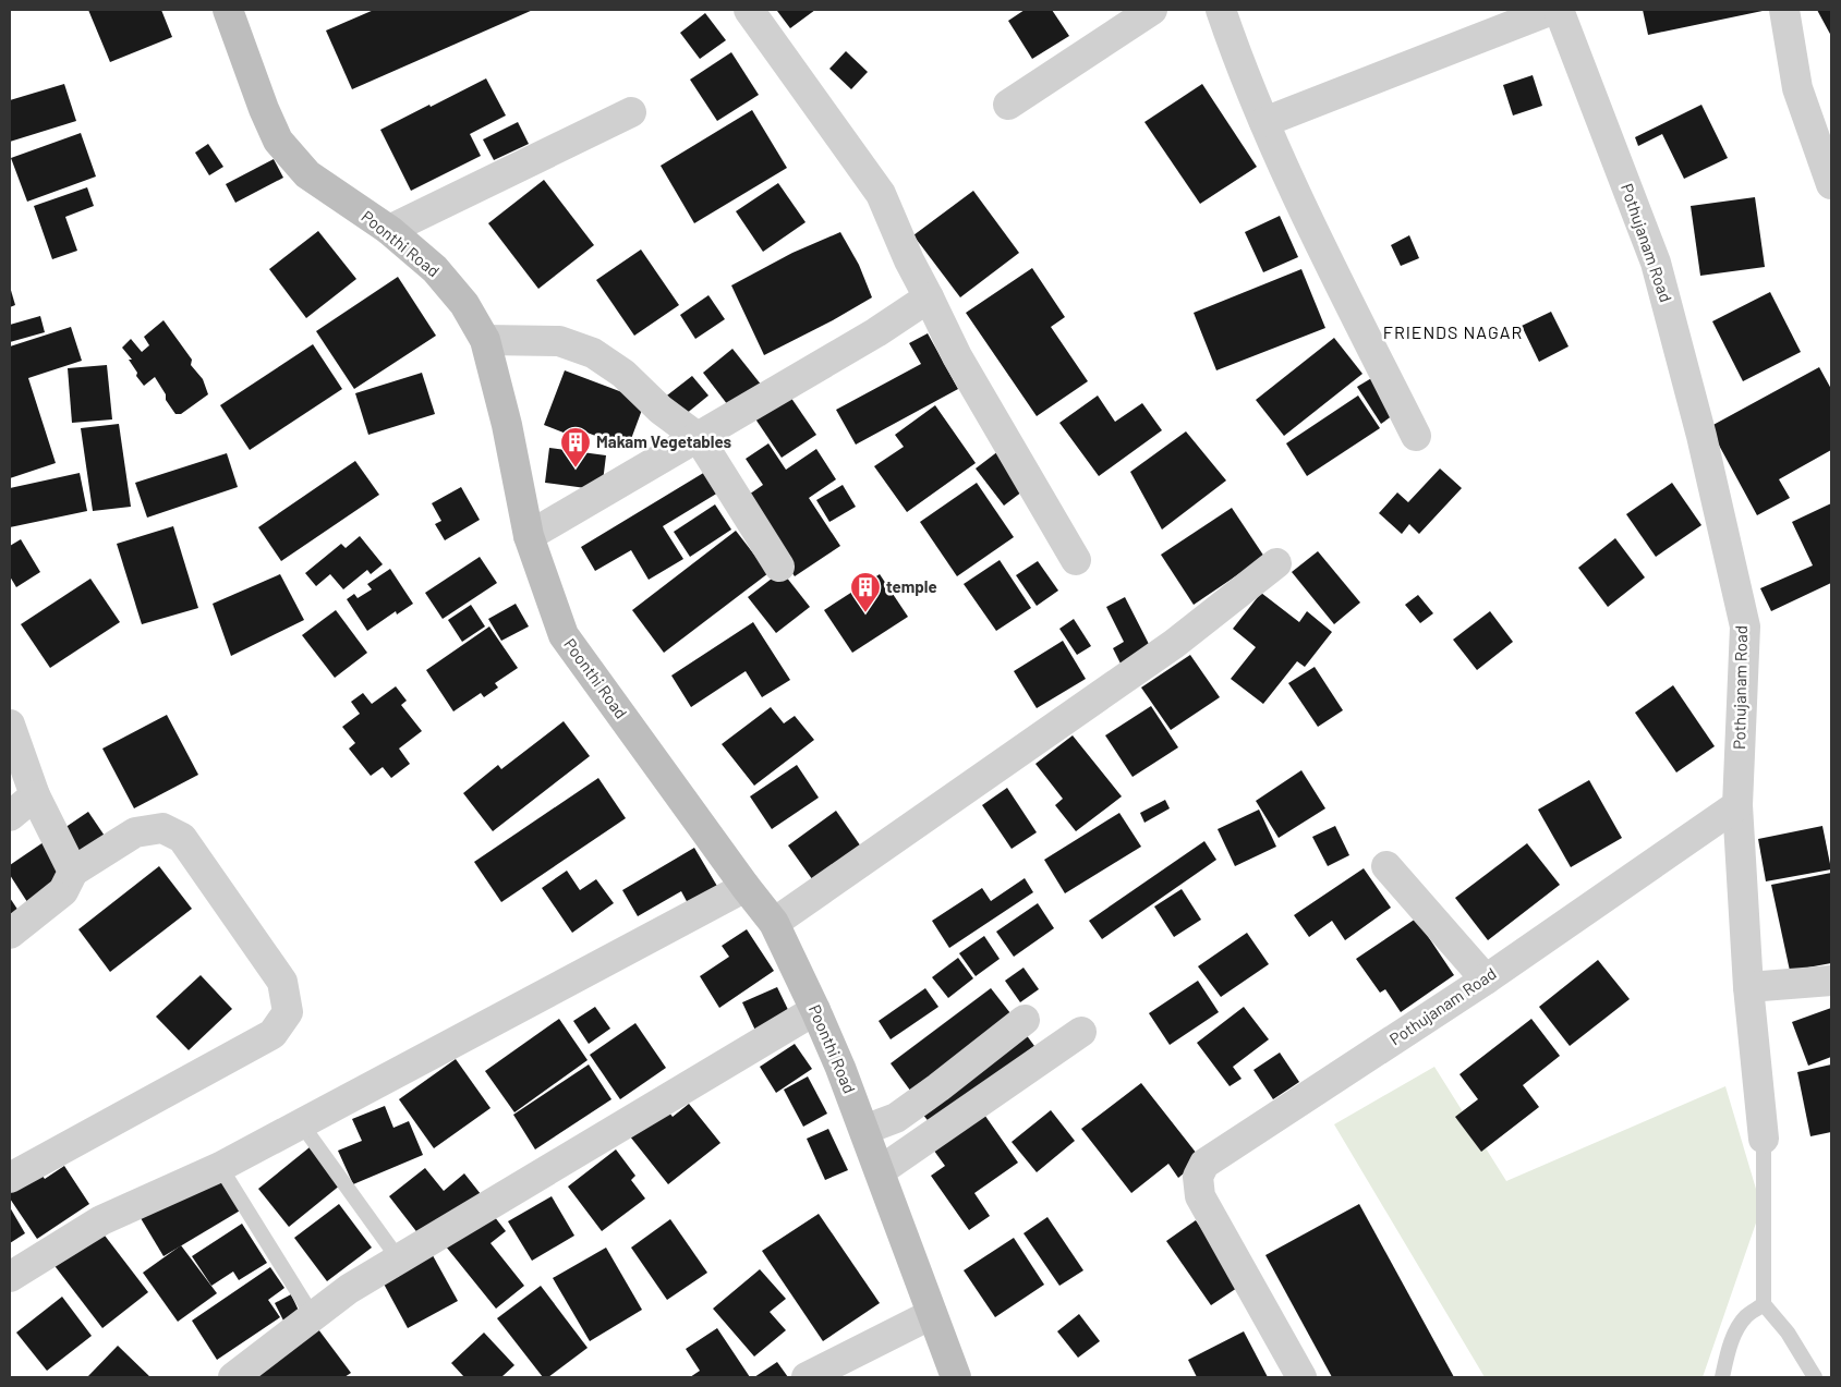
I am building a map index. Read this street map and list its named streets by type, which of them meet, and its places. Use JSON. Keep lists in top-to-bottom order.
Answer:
{
  "streets": {
    "main road": ["Poonthi Road"],
    "street": ["Pothujanam Road"]
  },
  "districts": ["FRIENDS NAGAR"],
  "places": {
    "building": ["Makam Vegetables", "temple"]
  }
}
